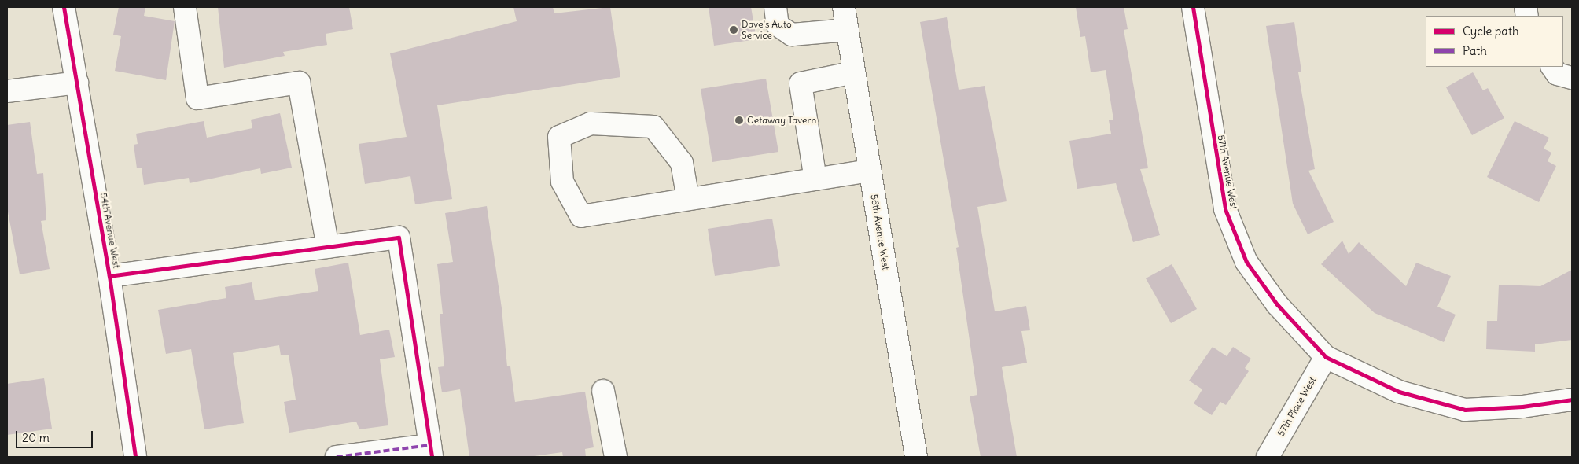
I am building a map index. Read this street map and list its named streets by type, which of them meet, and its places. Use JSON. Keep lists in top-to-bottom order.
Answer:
{
  "streets": {
    "street": [
      "57th Avenue West",
      "54th Avenue West",
      "56th Avenue West",
      "57th Place West"
    ]
  },
  "crossings": [
    ["57th Avenue West", "57th Place West"]
  ],
  "places": ["Dave's Auto Service", "Getaway Tavern"],
  "legend": ["Cycle path", "Path"],
  "scale_bar": "20 m"
}
